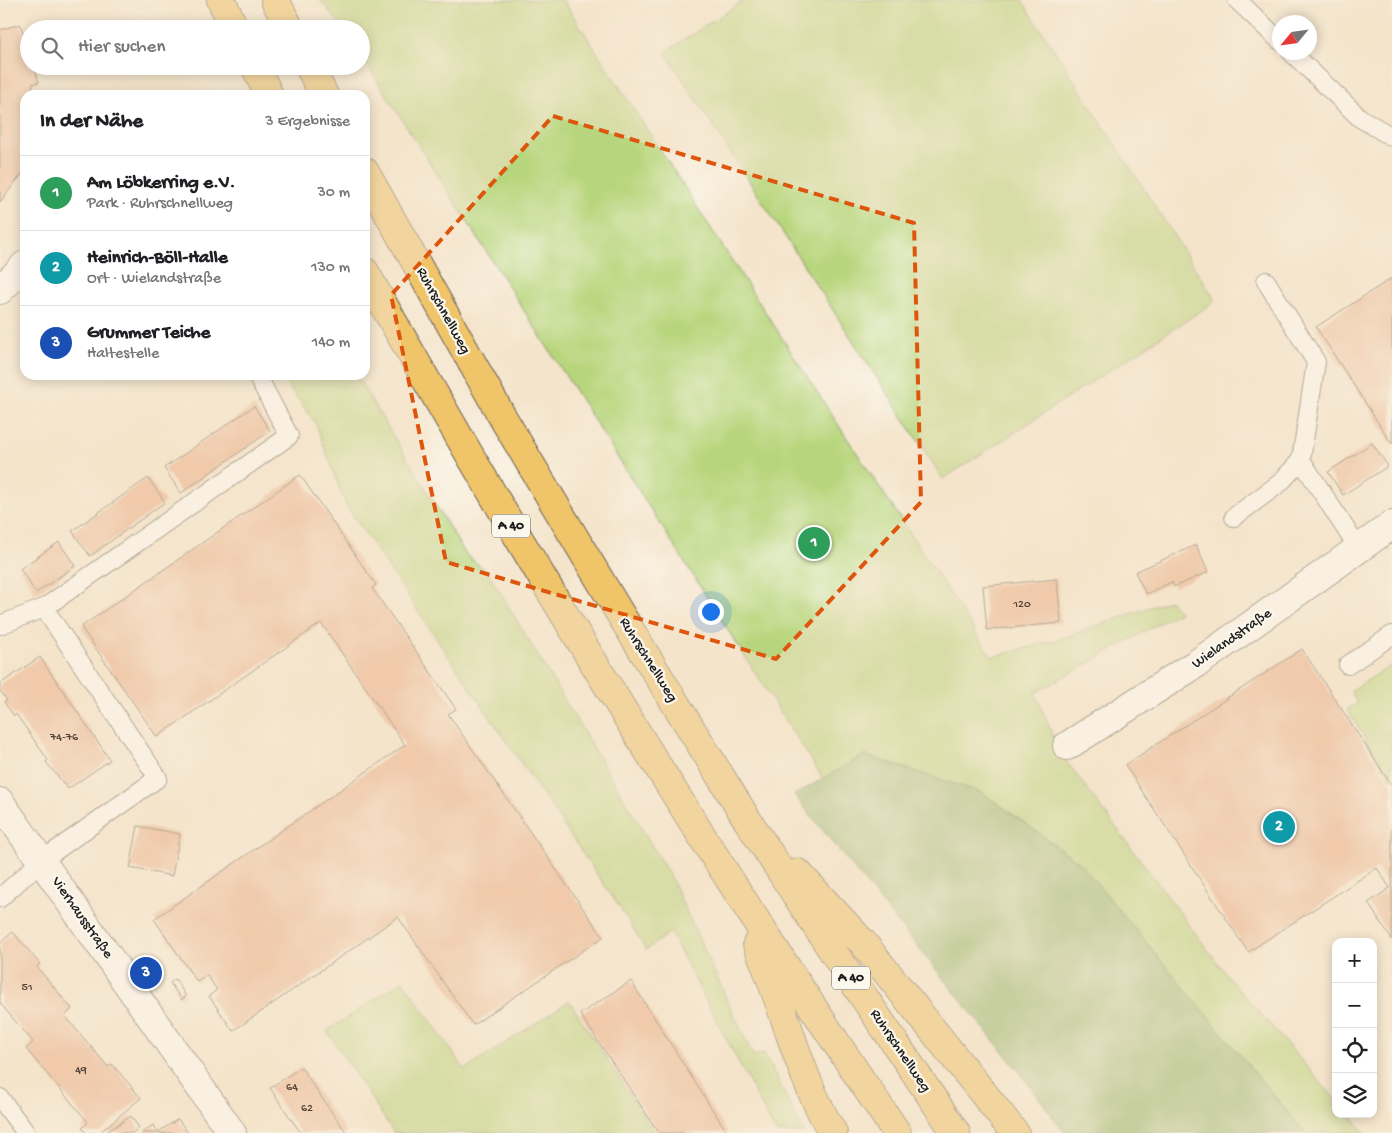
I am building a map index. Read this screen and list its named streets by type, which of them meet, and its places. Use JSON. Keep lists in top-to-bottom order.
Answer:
{
  "streets": {
    "highway": ["Ruhrschnellweg", "A 40"],
    "street": ["Wielandstraße", "Vierhausstraße"]
  },
  "house_numbers": [
    "120",
    "74-76",
    "51",
    "49",
    "64",
    "62"
  ],
  "north": "bottom left",
  "page": {
    "search": "Hier suchen",
    "heading": ["In der Nähe", "3 Ergebnisse"],
    "list": [
      {
        "mark": "1",
        "name": "Am Löbkerring e.V.",
        "note": "Park · Ruhrschnellweg",
        "value": "30 m"
      },
      {
        "mark": "2",
        "name": "Heinrich-Böll-Halle",
        "note": "Ort · Wielandstraße",
        "value": "130 m"
      },
      {
        "mark": "3",
        "name": "Grummer Teiche",
        "note": "Haltestelle",
        "value": "140 m"
      }
    ],
    "pins": ["1", "2", "3"],
    "map_buttons": ["+", "−"]
  }
}
